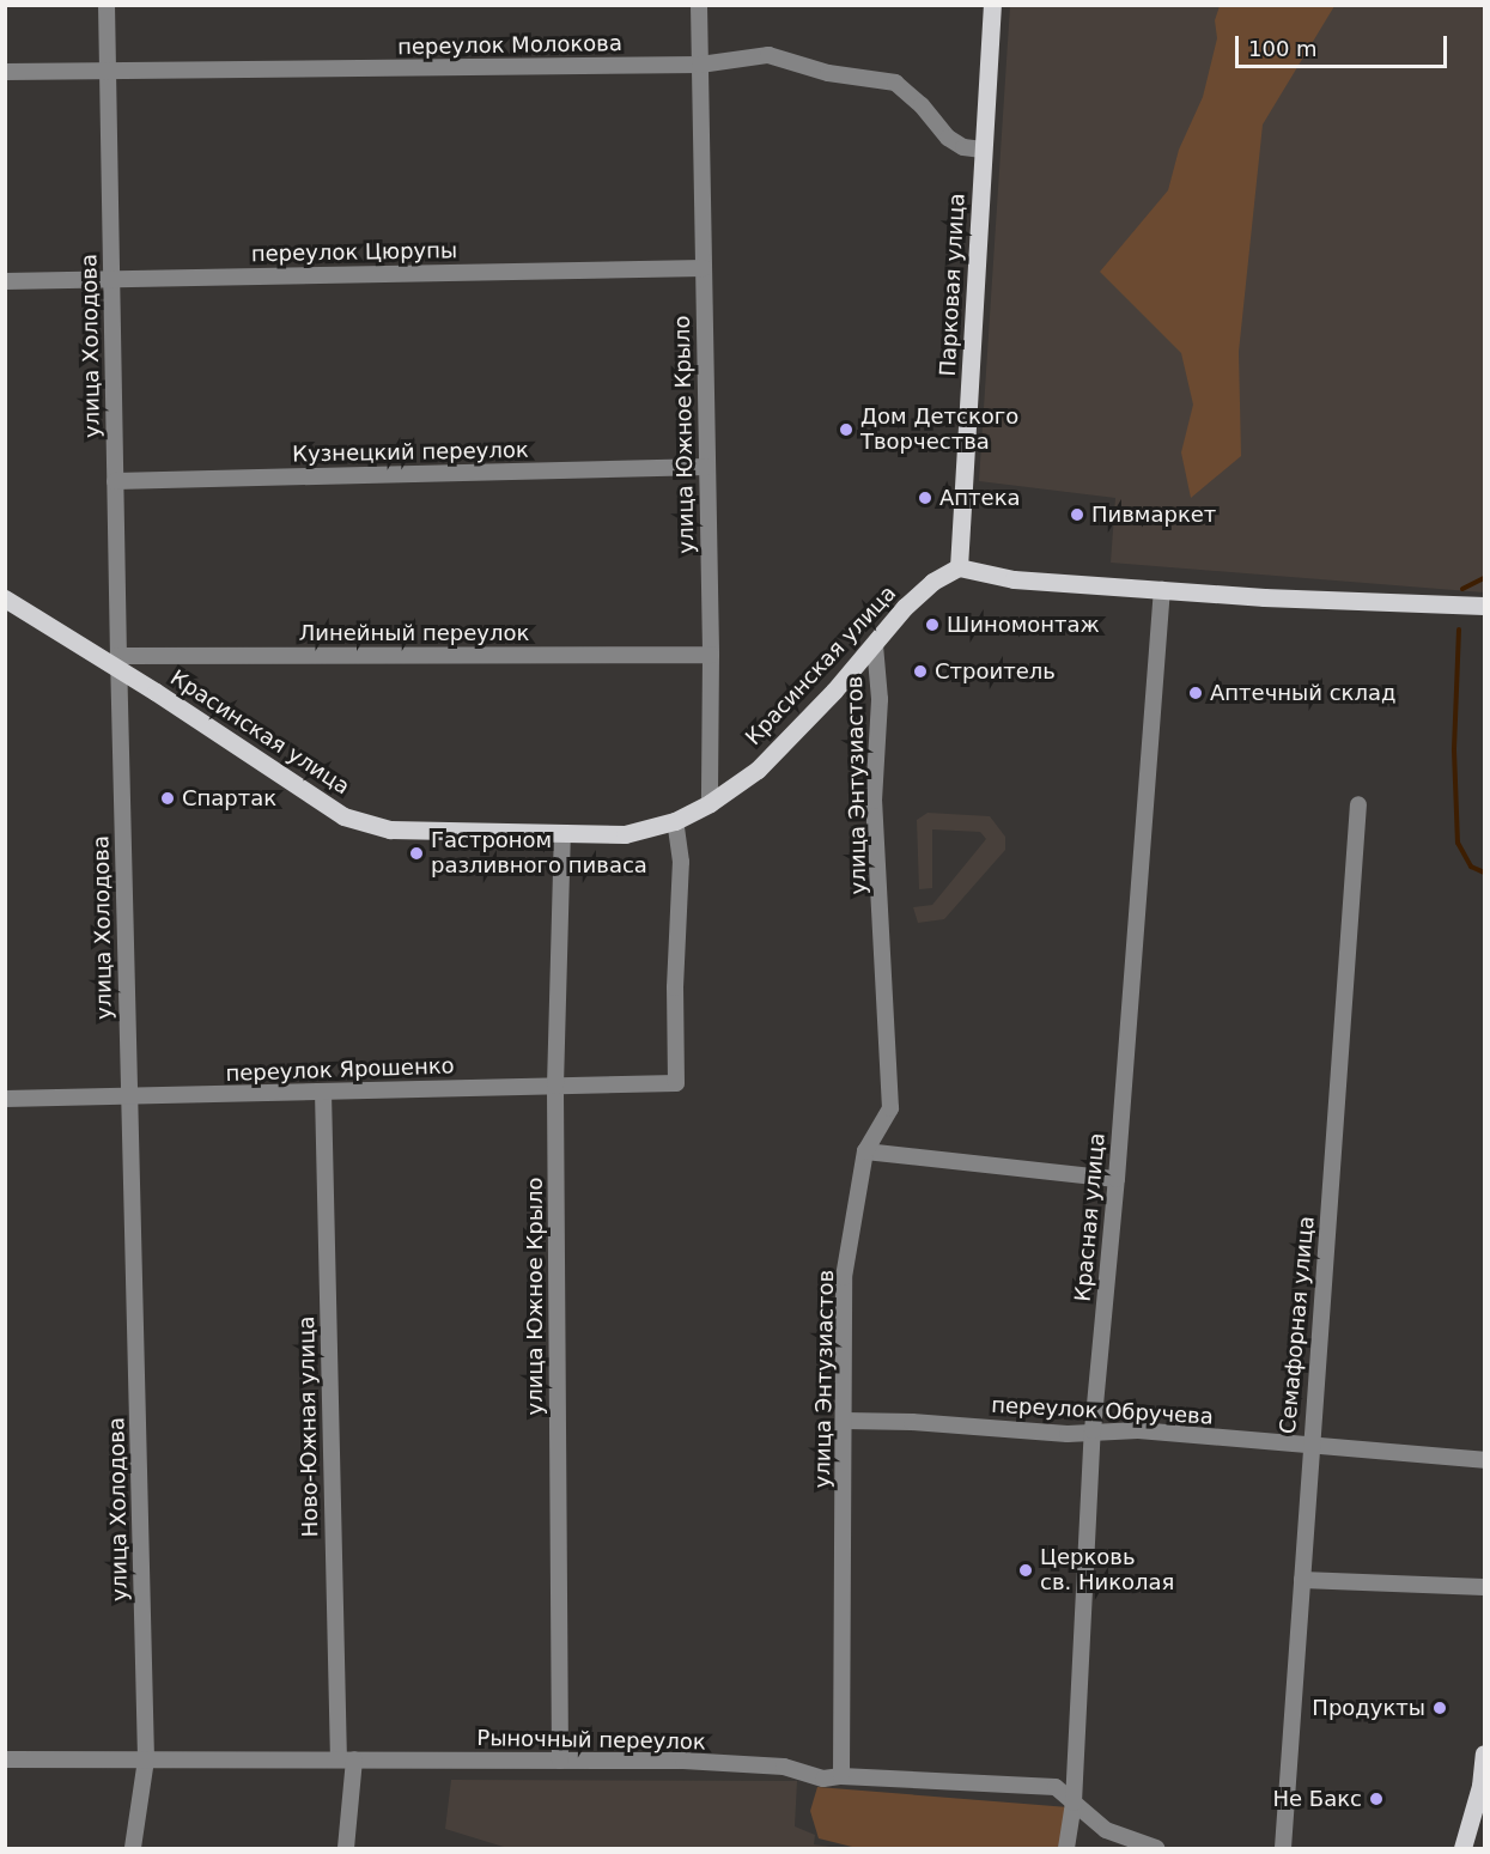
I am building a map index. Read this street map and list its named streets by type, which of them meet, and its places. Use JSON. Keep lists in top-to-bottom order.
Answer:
{
  "streets": {
    "main road": ["Парковая улица", "Красинская улица"],
    "street": [
      "переулок Молокова",
      "переулок Цюрупы",
      "улица Холодова",
      "улица Южное Крыло",
      "Кузнецкий переулок",
      "Линейный переулок",
      "улица Энтузиастов",
      "переулок Ярошенко",
      "Красная улица",
      "Семафорная улица",
      "переулок Обручева",
      "Ново-Южная улица",
      "Рыночный переулок"
    ]
  },
  "crossings": [
    ["переулок Молокова", "Парковая улица"],
    ["переулок Молокова", "улица Холодова"],
    ["переулок Молокова", "улица Южное Крыло"],
    ["переулок Цюрупы", "улица Холодова"],
    ["переулок Цюрупы", "улица Южное Крыло"],
    ["Парковая улица", "Красинская улица"],
    ["улица Холодова", "Кузнецкий переулок"],
    ["улица Холодова", "Линейный переулок"],
    ["улица Холодова", "Красинская улица"],
    ["улица Холодова", "переулок Ярошенко"],
    ["улица Холодова", "Рыночный переулок"],
    ["улица Южное Крыло", "Кузнецкий переулок"],
    ["улица Южное Крыло", "Линейный переулок"],
    ["улица Южное Крыло", "Красинская улица"],
    ["улица Южное Крыло", "переулок Ярошенко"],
    ["улица Южное Крыло", "Рыночный переулок"],
    ["Линейный переулок", "Красинская улица"],
    ["Красинская улица", "улица Энтузиастов"],
    ["Красинская улица", "переулок Ярошенко"],
    ["улица Энтузиастов", "переулок Обручева"],
    ["улица Энтузиастов", "Рыночный переулок"],
    ["переулок Ярошенко", "Ново-Южная улица"],
    ["Красная улица", "переулок Обручева"],
    ["Красная улица", "Рыночный переулок"],
    ["Семафорная улица", "переулок Обручева"],
    ["Ново-Южная улица", "Рыночный переулок"]
  ],
  "places": [
    "Дом Детского Творчества",
    "Аптека",
    "Пивмаркет",
    "Шиномонтаж",
    "Строитель",
    "Аптечный склад",
    "Спартак",
    "Гастроном разливного пиваса",
    "Церковь св. Николая",
    "Продукты",
    "Не Бакс"
  ],
  "scale_bar": "100 m"
}
